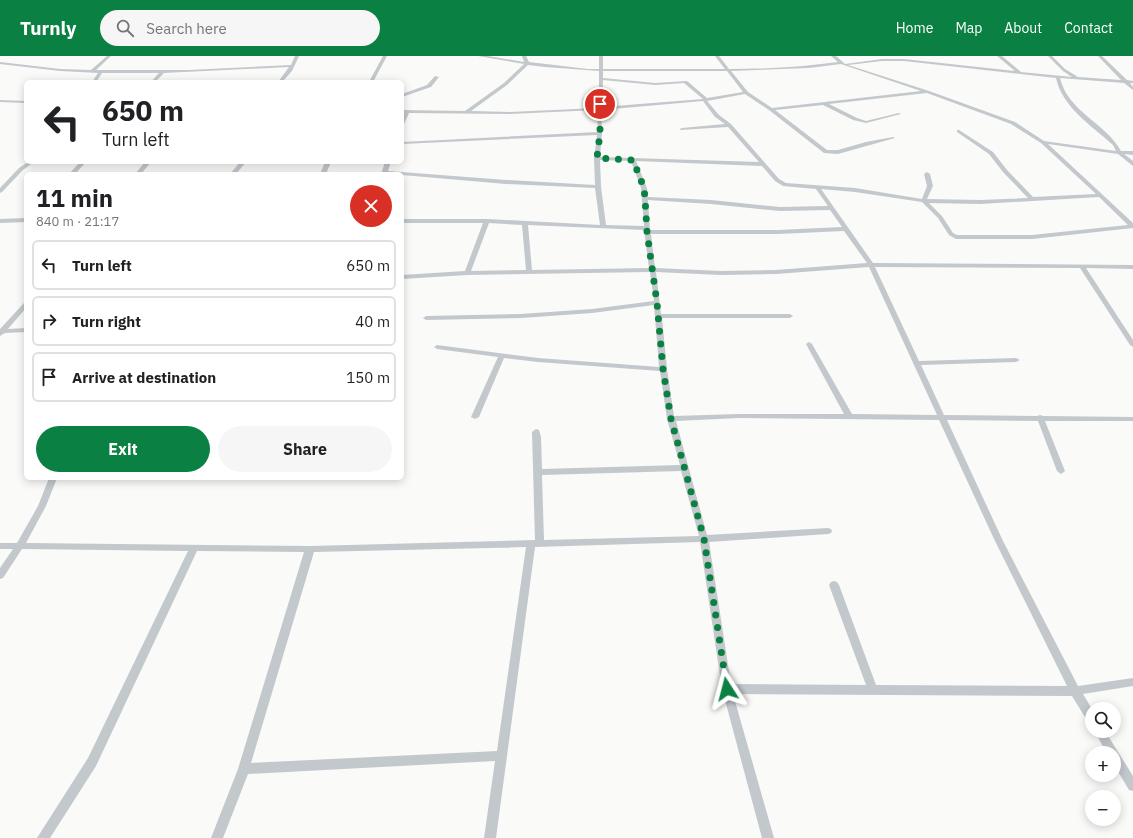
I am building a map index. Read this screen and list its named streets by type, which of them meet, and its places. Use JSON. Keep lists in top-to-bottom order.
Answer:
{
  "page": {
    "header": "Turnly",
    "search": "Search here",
    "nav": [
      "Home",
      "Map",
      "About",
      "Contact"
    ],
    "turn": ["650 m", "Turn left"],
    "heading": ["11 min", "840 m · 21:17"],
    "list": [
      {
        "name": "Turn left",
        "value": "650 m"
      },
      {
        "name": "Turn right",
        "value": "40 m"
      },
      {
        "name": "Arrive at destination",
        "value": "150 m"
      }
    ],
    "buttons": ["Exit", "Share"],
    "map_buttons": ["+", "−"]
  }
}
